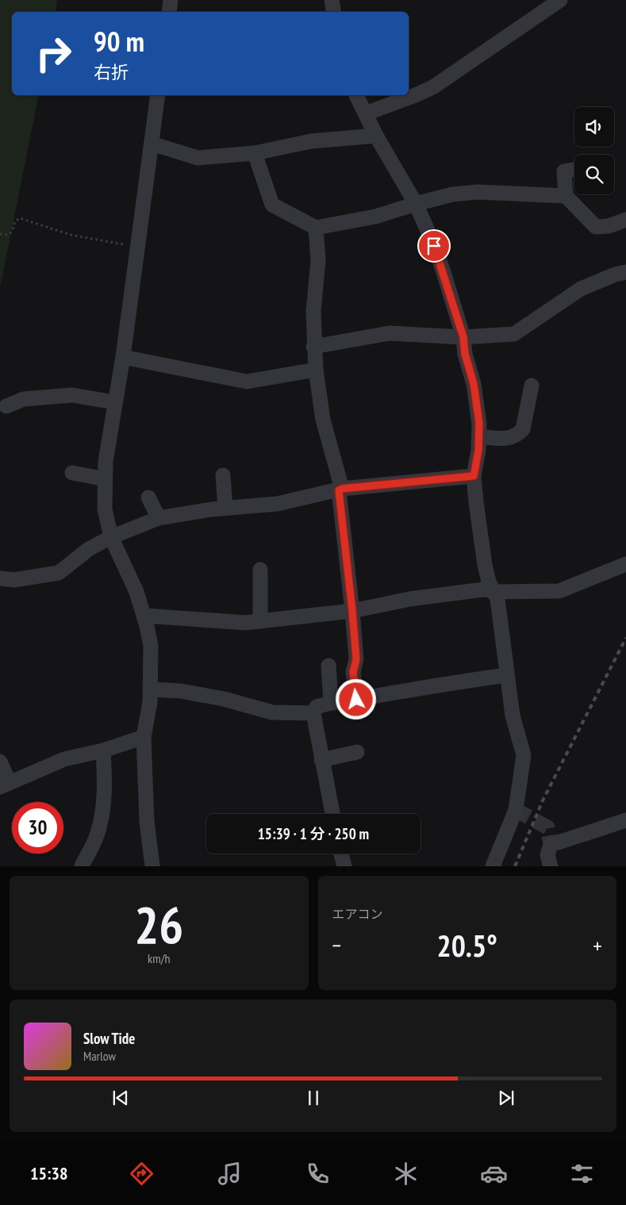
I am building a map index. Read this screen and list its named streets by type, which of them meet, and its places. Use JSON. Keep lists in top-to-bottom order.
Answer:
{
  "page": {
    "turn": ["90 m", "右折"],
    "limit": "30",
    "trip": "15:39 · 1 分 · 250 m",
    "tile": [
      ["26", "km/h"],
      "エアコン"
    ],
    "heat": ["−", "20.5°", "+"],
    "song": ["Slow Tide", "Marlow"],
    "tabs": "15:38"
  }
}
